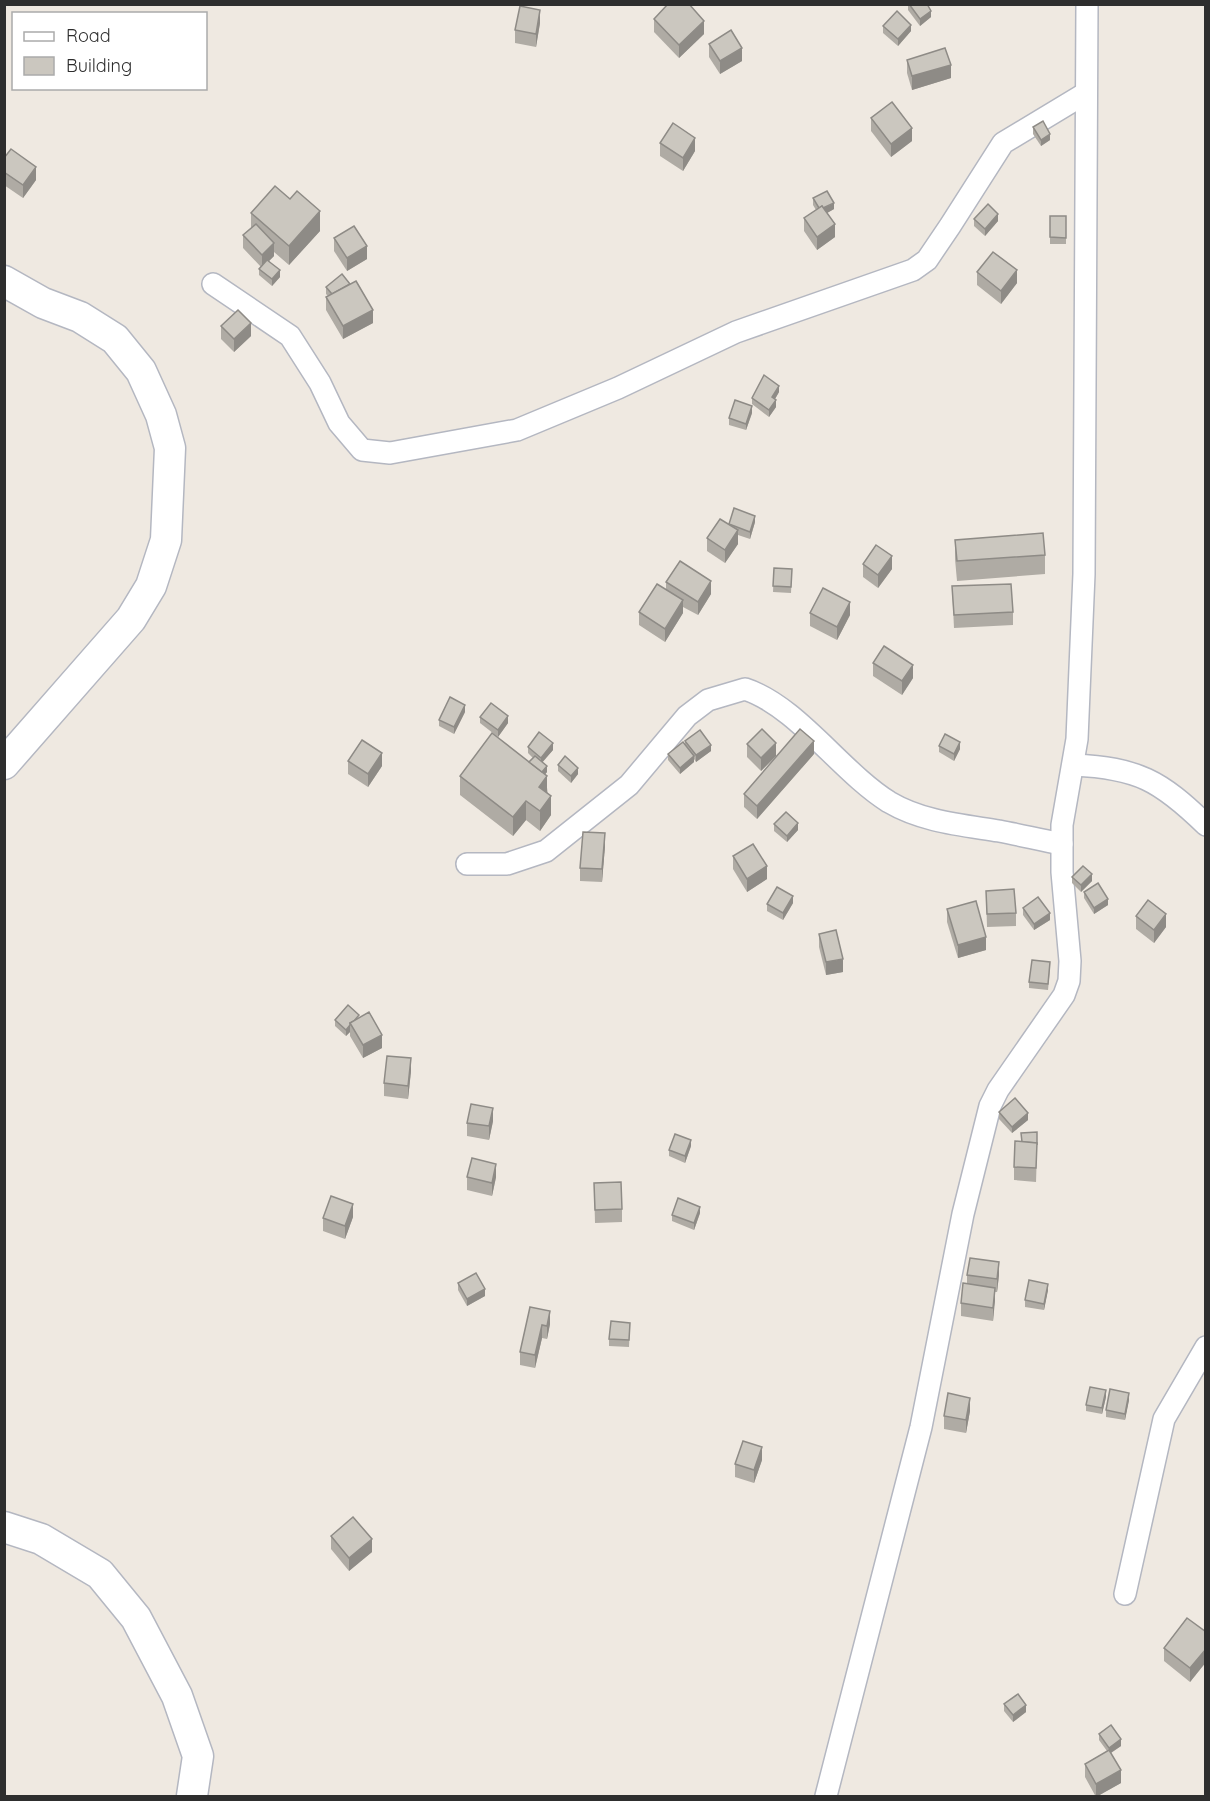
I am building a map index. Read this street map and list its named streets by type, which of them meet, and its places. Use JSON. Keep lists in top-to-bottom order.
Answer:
{
  "legend": ["Road", "Building"]
}
